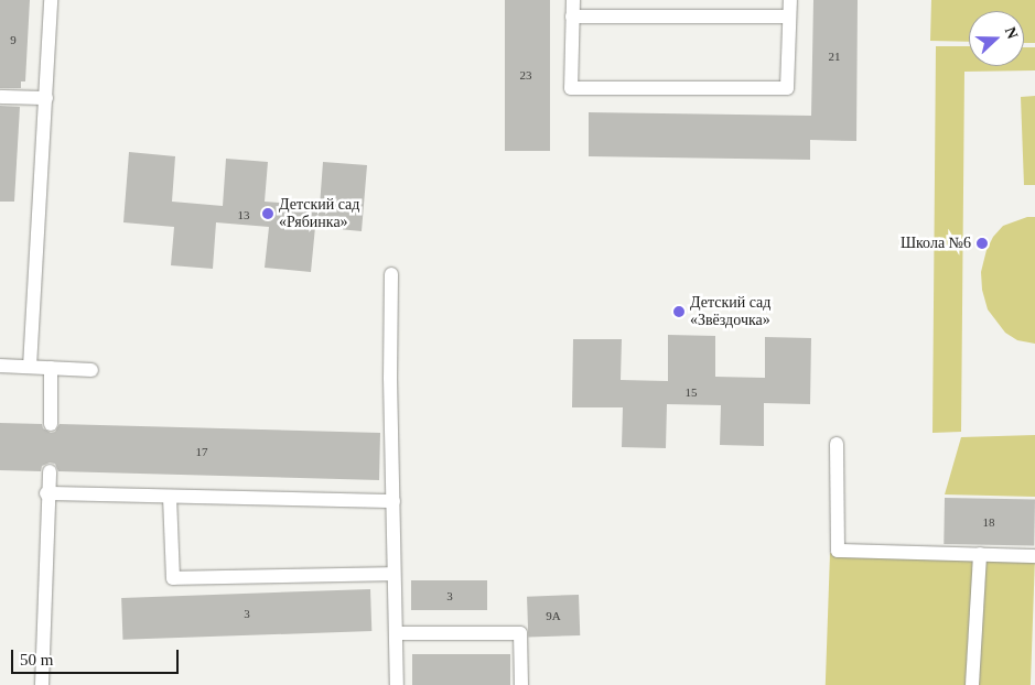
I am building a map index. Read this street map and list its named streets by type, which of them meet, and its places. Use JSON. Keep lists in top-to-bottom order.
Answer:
{
  "places": ["Детский сад «Рябинка»", "Школа №6", "Детский сад «Звёздочка»"],
  "house_numbers": [
    "9",
    "21",
    "23",
    "13",
    "15",
    "17",
    "18",
    "3",
    "3",
    "9А"
  ],
  "scale_bar": "50 m",
  "north": "right"
}
